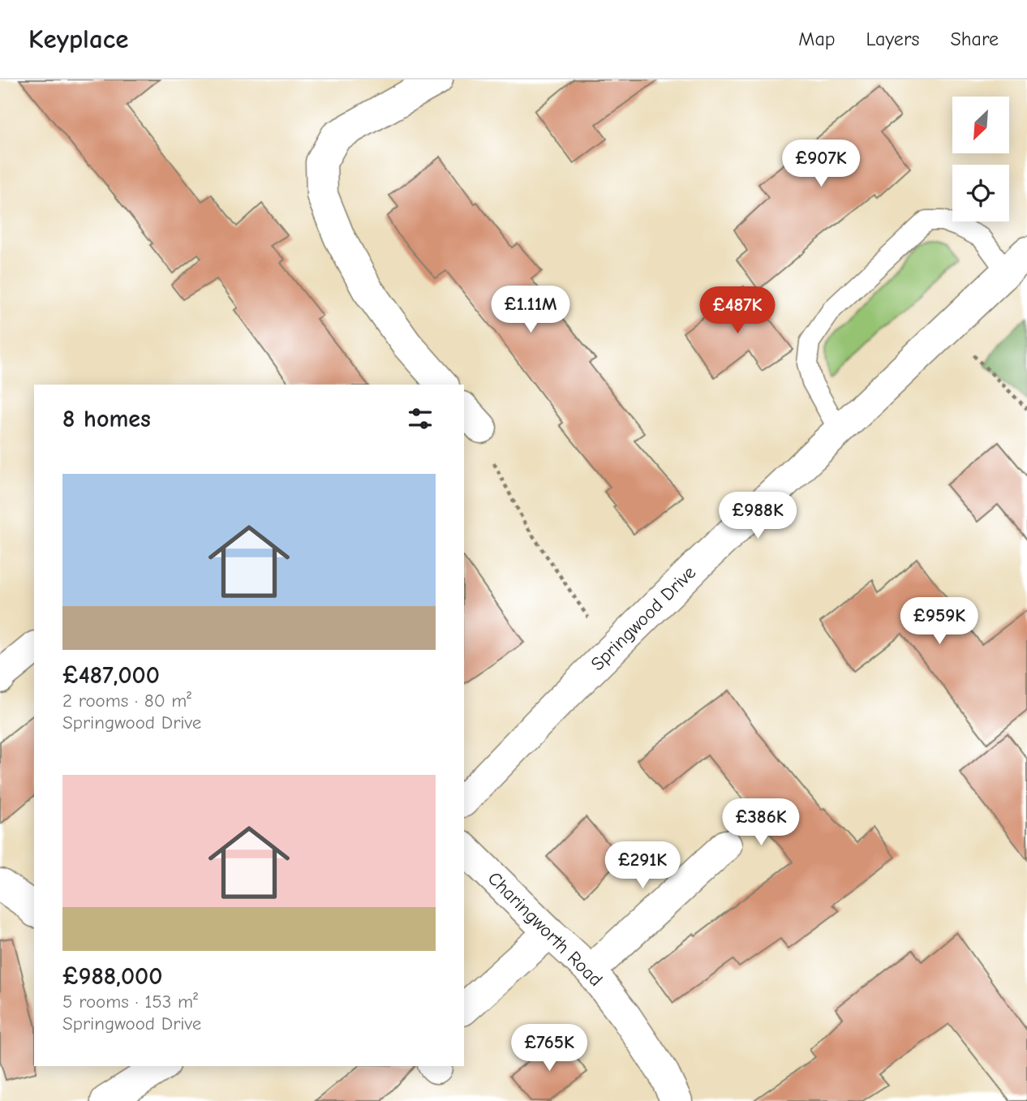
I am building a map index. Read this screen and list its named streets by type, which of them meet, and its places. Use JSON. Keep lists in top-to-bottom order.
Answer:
{
  "streets": {
    "street": ["Springwood Drive", "Charingworth Road"]
  },
  "north": "bottom left",
  "page": {
    "header": "Keyplace",
    "nav": ["Map", "Layers", "Share"],
    "price": [
      "£907K",
      "£1.11M",
      "£487K",
      "£988K",
      "£959K",
      "£386K",
      "£291K",
      "£765K"
    ],
    "heading": "8 homes",
    "list": [
      {
        "name": "£487,000",
        "note": "2 rooms · 80 m² · Springwood Drive"
      },
      {
        "name": "£988,000",
        "note": "5 rooms · 153 m² · Springwood Drive"
      }
    ]
  }
}
